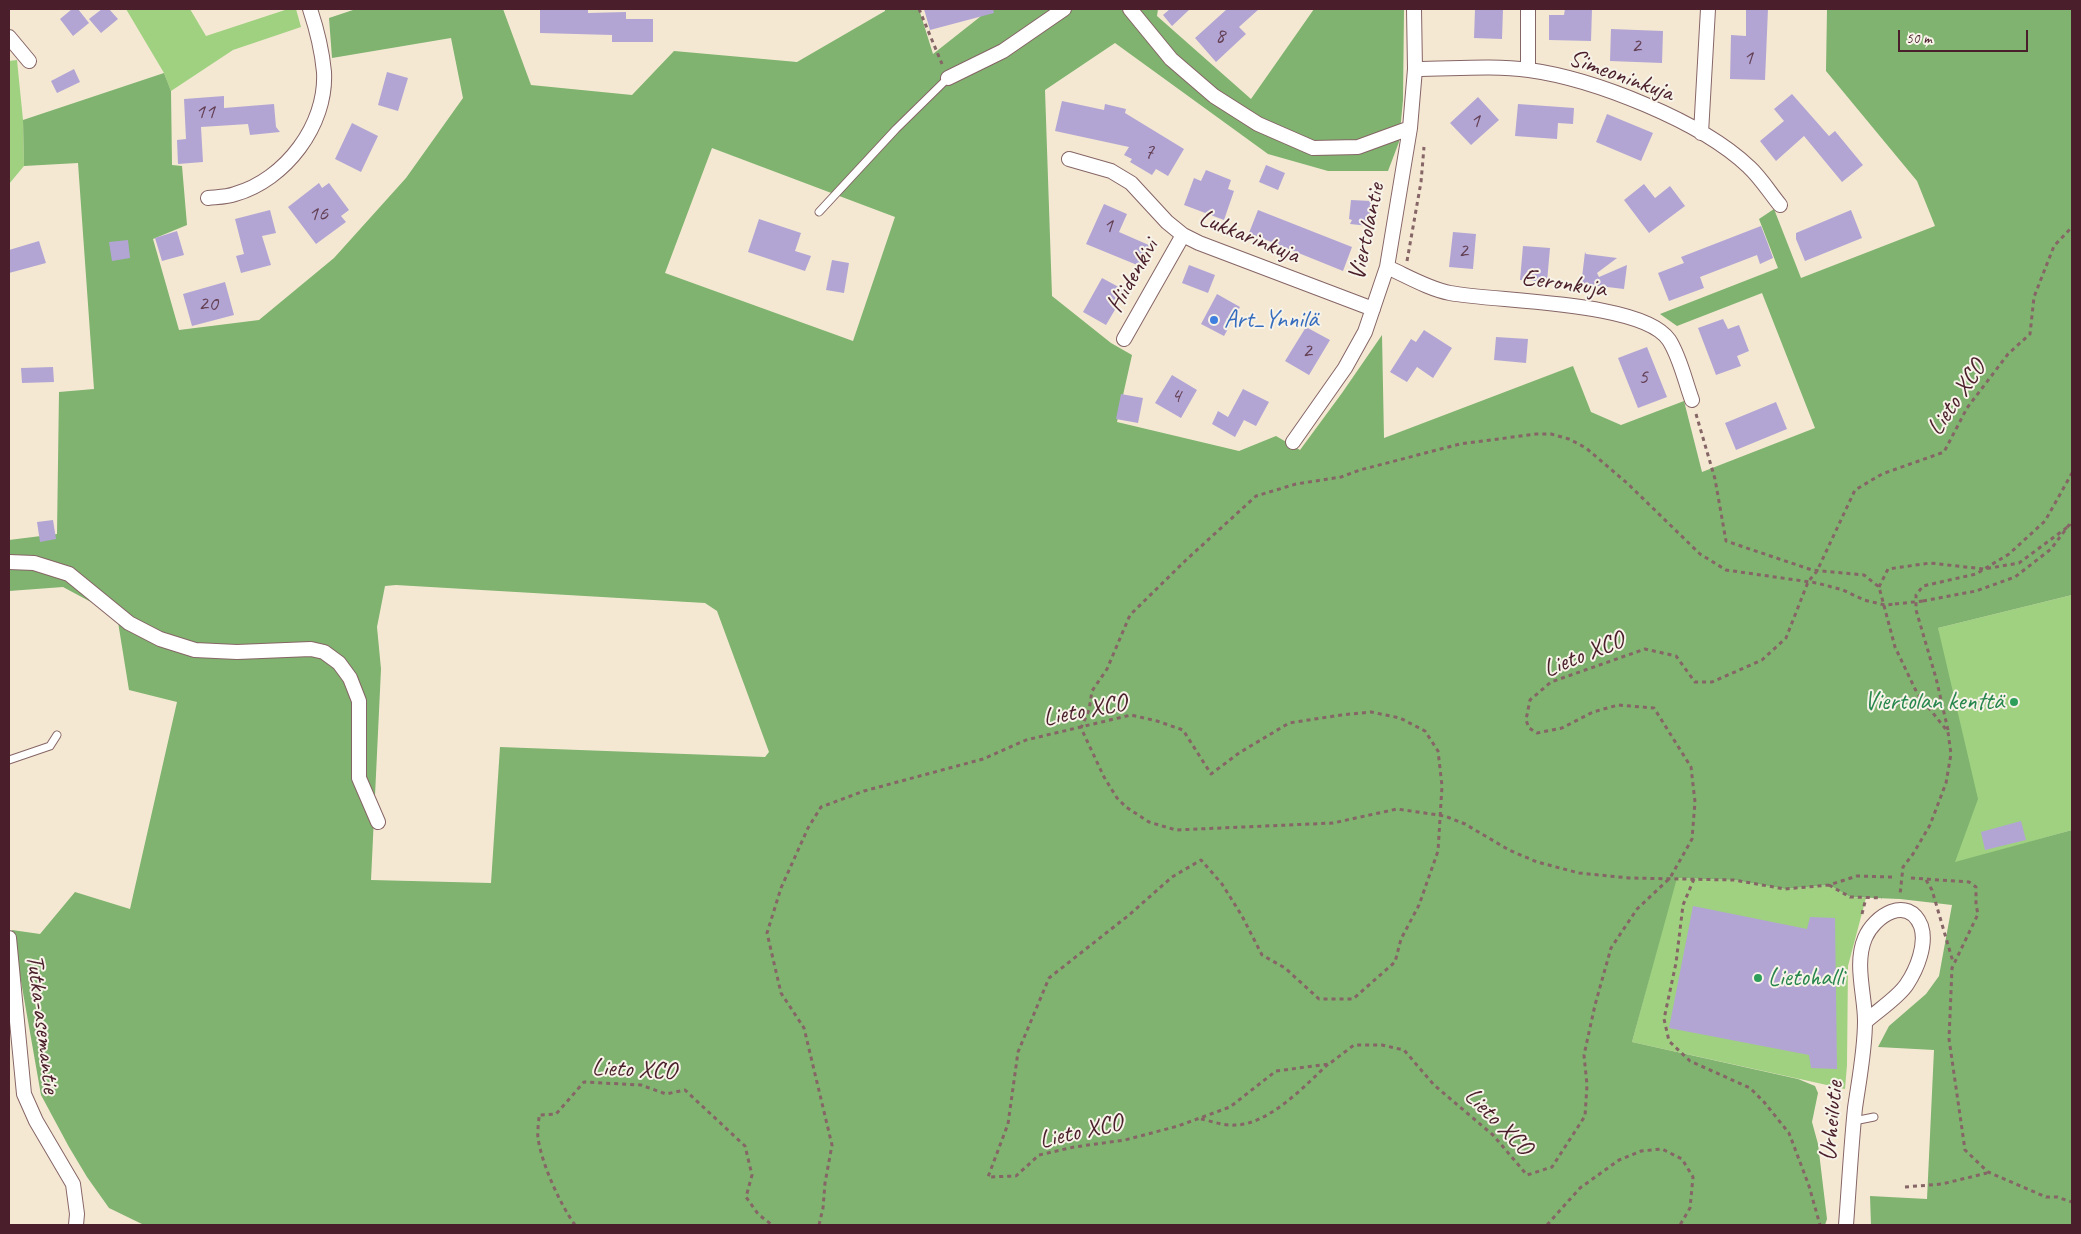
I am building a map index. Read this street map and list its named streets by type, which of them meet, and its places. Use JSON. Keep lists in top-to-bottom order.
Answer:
{
  "streets": {
    "street": [
      "Simeoninkuja",
      "Viertolantie",
      "Lukkarinkuja",
      "Hiidenkivi",
      "Eeronkuja",
      "Tutka-asemantie",
      "Urheilutie"
    ],
    "path": ["Lieto XCO"]
  },
  "crossings": [
    ["Simeoninkuja", "Viertolantie"],
    ["Viertolantie", "Lukkarinkuja"],
    ["Viertolantie", "Eeronkuja"],
    ["Lukkarinkuja", "Hiidenkivi"]
  ],
  "places": ["Art_Ynnilä", "Viertolan kenttä", "Lietohalli"],
  "house_numbers": [
    "8",
    "2",
    "1",
    "11",
    "1",
    "7",
    "16",
    "1",
    "2",
    "20",
    "2",
    "5",
    "4"
  ],
  "scale_bar": "50 m"
}
